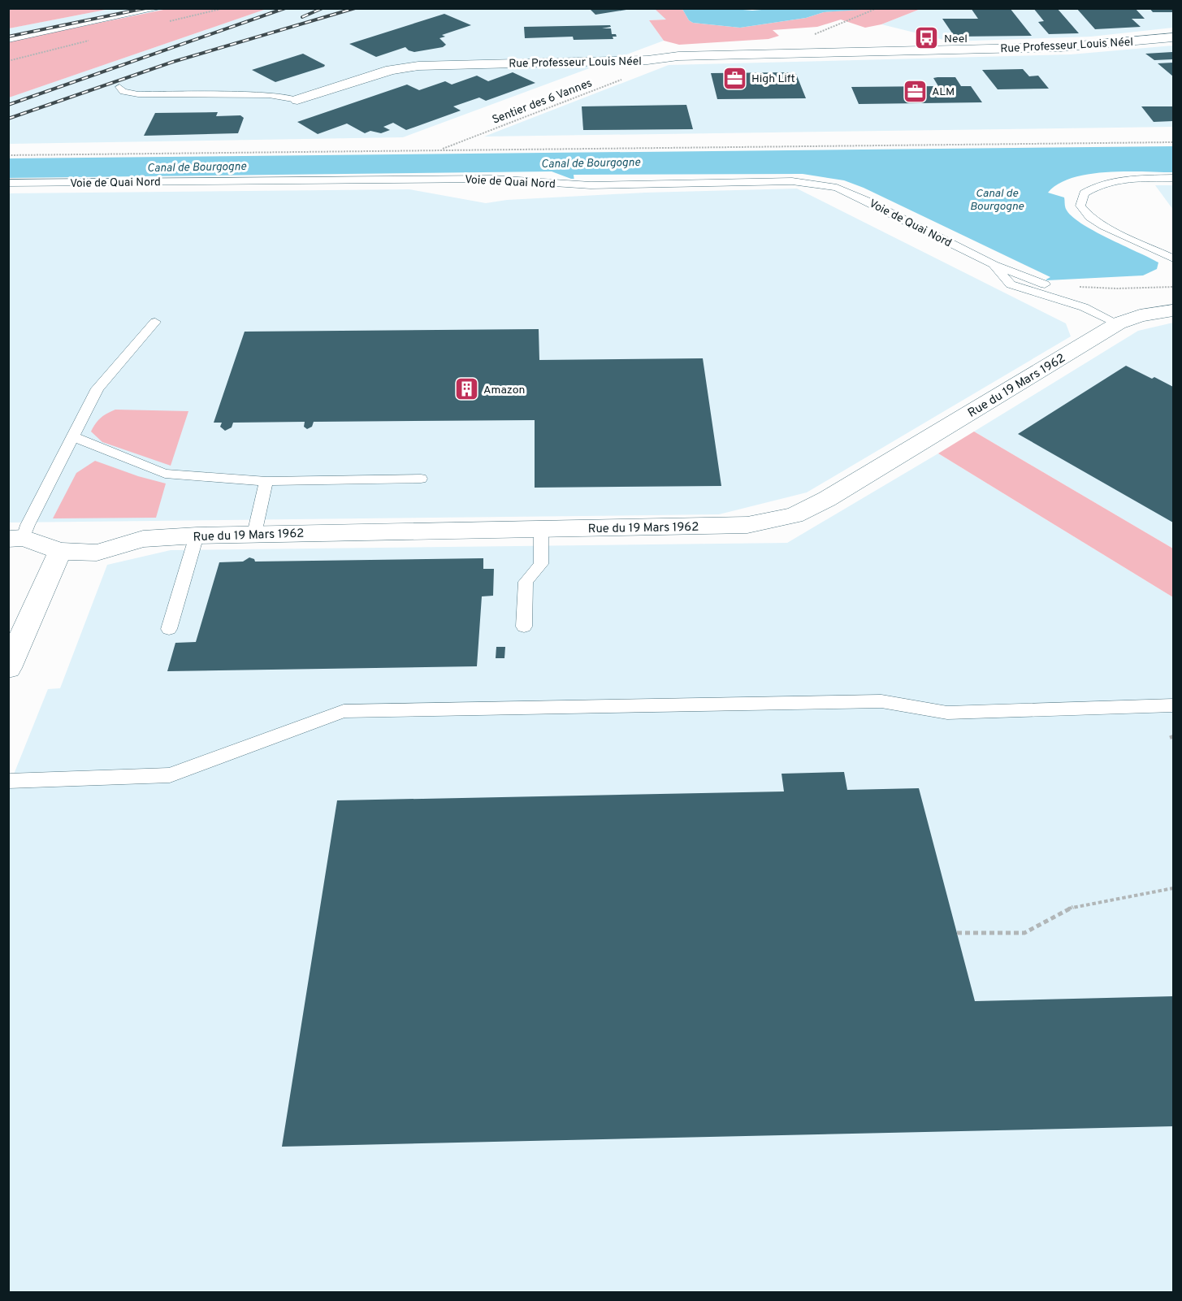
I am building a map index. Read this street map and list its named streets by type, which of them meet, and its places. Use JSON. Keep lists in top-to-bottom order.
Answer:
{
  "streets": {
    "street": ["Rue Professeur Louis Néel", "Rue du 19 Mars 1962"],
    "lane": ["Voie de Quai Nord"],
    "path": ["Sentier des 6 Vannes"]
  },
  "crossings": [
    ["Voie de Quai Nord", "Rue du 19 Mars 1962"]
  ],
  "water": ["Canal de Bourgogne"],
  "places": {
    "bus stop": ["Neel"],
    "office": ["High Lift", "ALM"],
    "building": ["Amazon"]
  }
}
